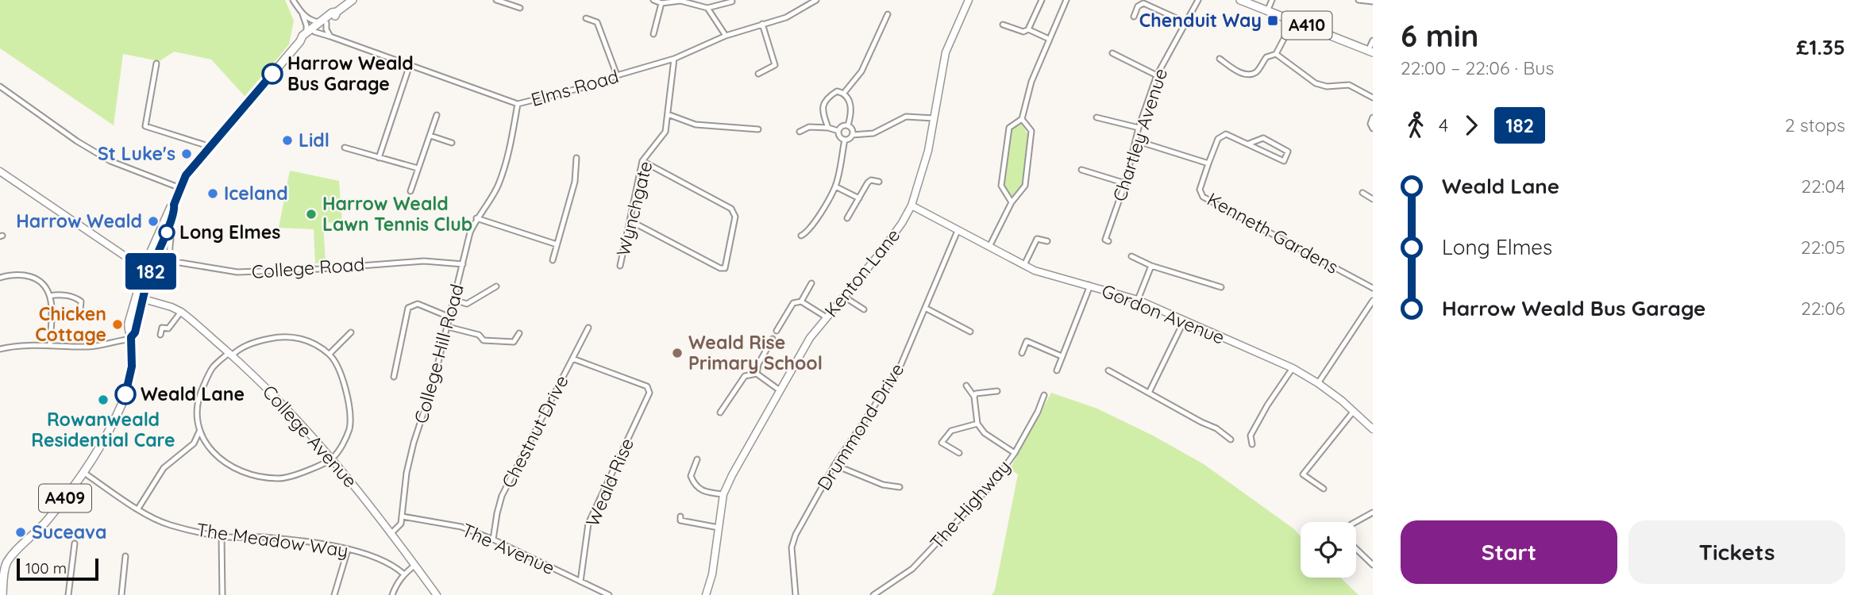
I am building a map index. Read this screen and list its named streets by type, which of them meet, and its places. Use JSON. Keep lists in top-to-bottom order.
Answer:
{
  "streets": {
    "main road": ["A410", "A409"],
    "street": [
      "Elms Road",
      "Chartley Avenue",
      "Wynchgate",
      "Kenneth Gardens",
      "College Road",
      "Kenton Lane",
      "Gordon Avenue",
      "College Hill Road",
      "Drummond Drive",
      "Chestnut Drive",
      "College Avenue",
      "Weald Rise",
      "The Highway",
      "The Meadow Way",
      "The Avenue"
    ]
  },
  "crossings": [
    ["Elms Road", "Wynchgate"],
    ["Elms Road", "College Hill Road"],
    ["Elms Road", "A409"],
    ["College Road", "College Hill Road"],
    ["College Road", "A409"],
    ["Kenton Lane", "Gordon Avenue"],
    ["Gordon Avenue", "Drummond Drive"],
    ["College Hill Road", "College Avenue"],
    ["College Hill Road", "The Avenue"],
    ["Chestnut Drive", "Weald Rise"],
    ["Chestnut Drive", "The Avenue"],
    ["College Avenue", "A409"],
    ["Weald Rise", "The Avenue"],
    ["A409", "The Meadow Way"]
  ],
  "places": {
    "transit": ["Chenduit Way"],
    "other": [
      "Harrow Weald Bus Garage",
      "Lidl",
      "St Luke's",
      "Iceland",
      "Harrow Weald Lawn Tennis Club",
      "Harrow Weald",
      "Long Elmes",
      "Chicken Cottage",
      "Weald Rise Primary School",
      "Weald Lane",
      "Rowanweald Residential Care",
      "Suceava"
    ]
  },
  "lines": ["bus line 182"],
  "scale_bar": "100 m",
  "page": {
    "on_map": "182",
    "heading": ["6 min", "22:00 – 22:06 · Bus", "£1.35"],
    "legs": ["4", "182", "2 stops"],
    "list": [
      {
        "name": "Weald Lane",
        "value": "22:04"
      },
      {
        "name": "Long Elmes",
        "value": "22:05"
      },
      {
        "name": "Harrow Weald Bus Garage",
        "value": "22:06"
      }
    ],
    "buttons": ["Start", "Tickets"],
    "scale": "100 m"
  }
}
